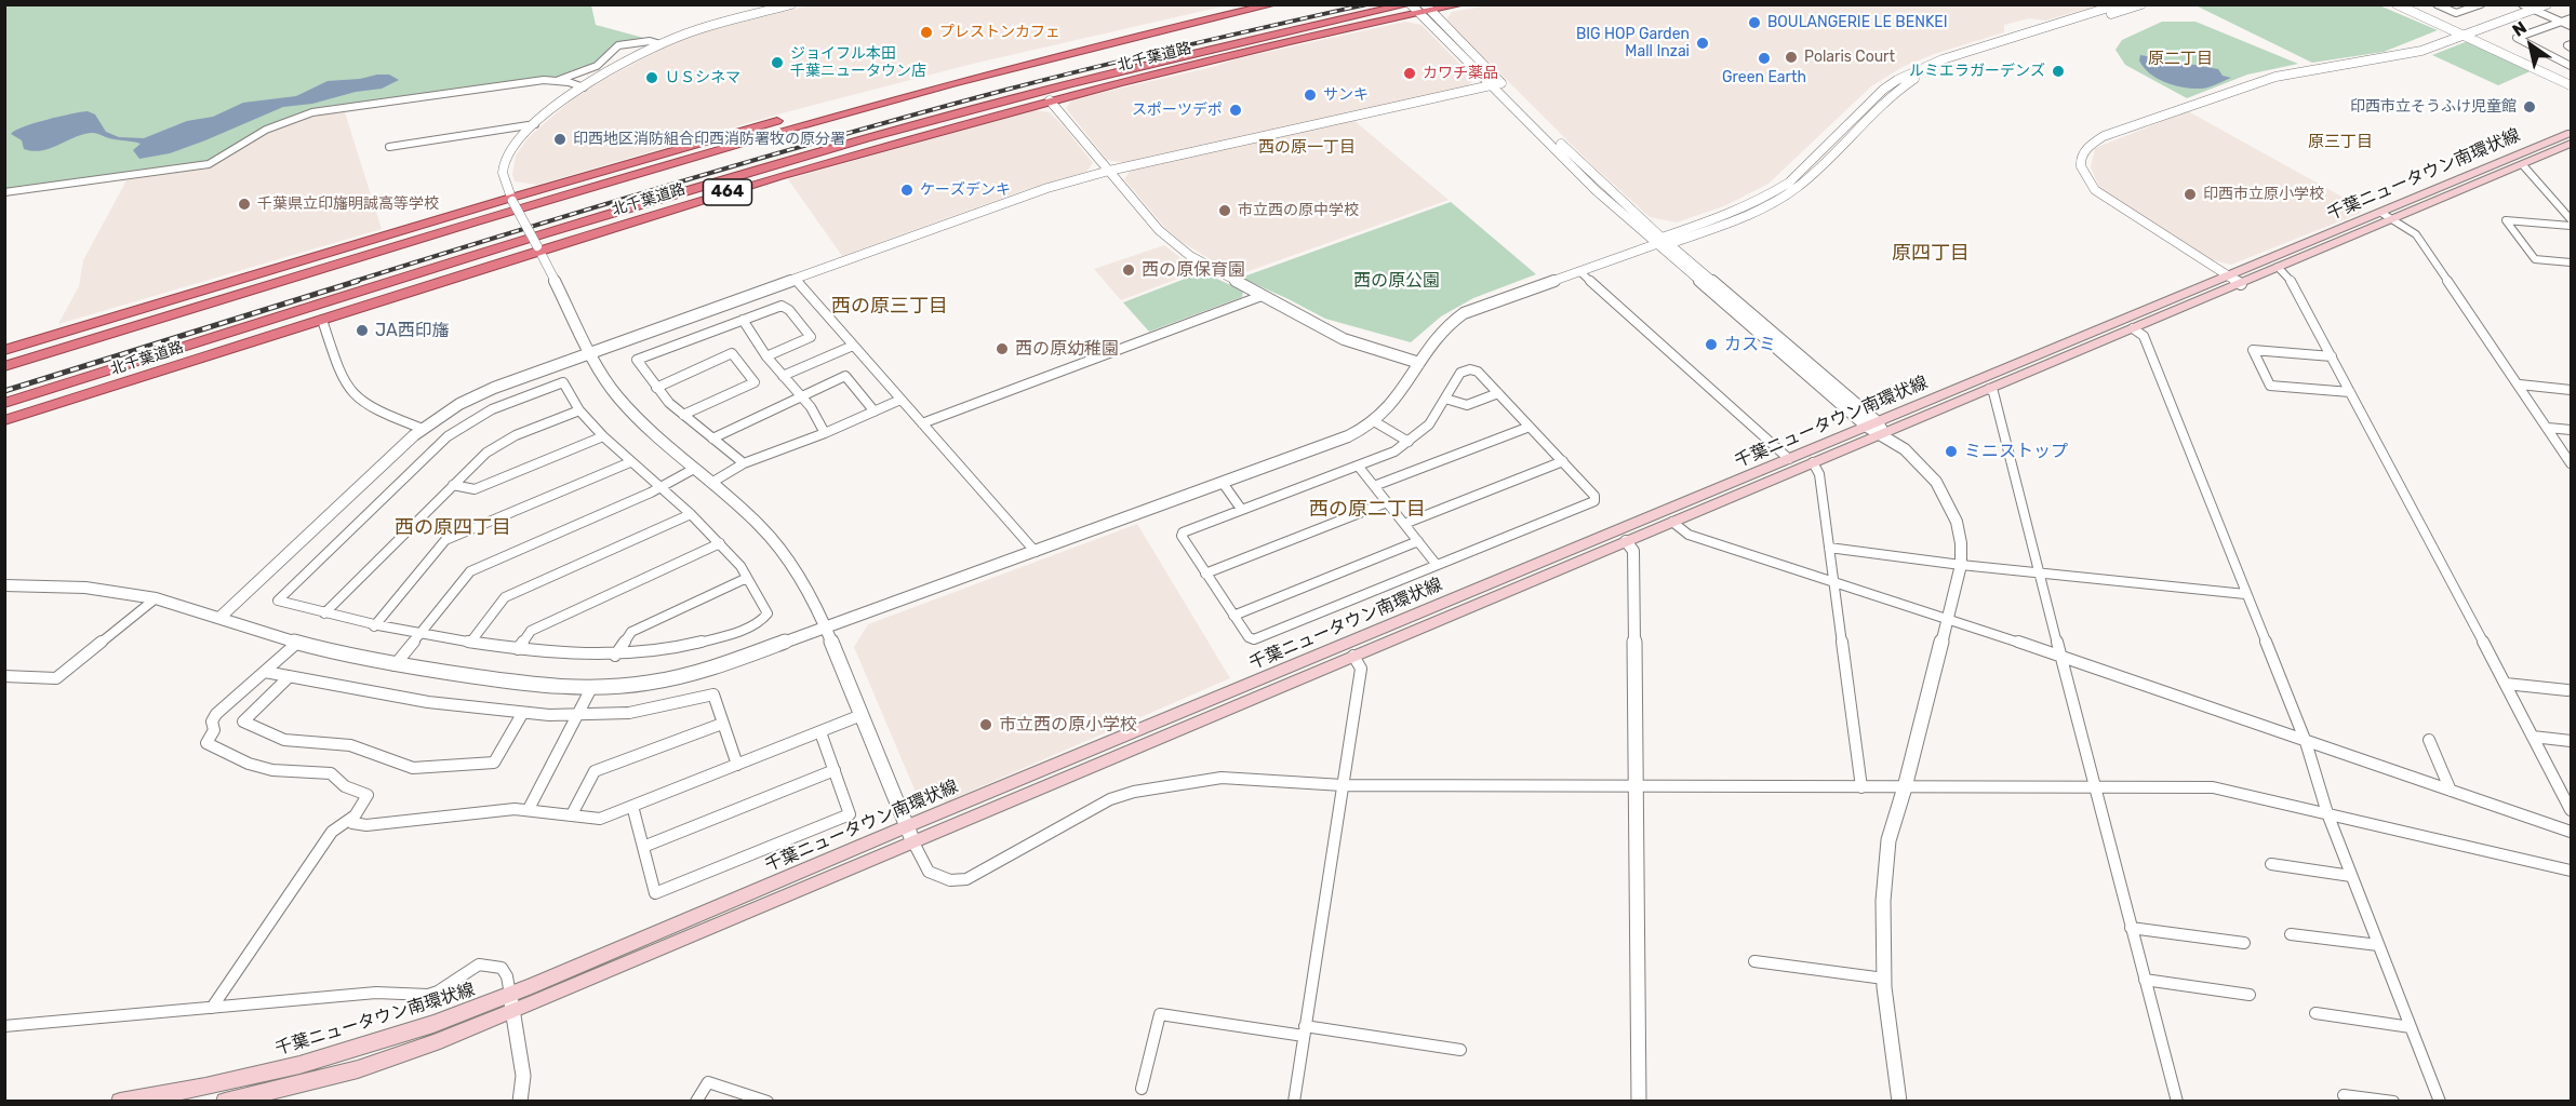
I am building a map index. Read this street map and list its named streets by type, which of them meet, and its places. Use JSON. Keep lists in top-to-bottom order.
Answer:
{
  "streets": {
    "highway": ["北千葉道路", "464"],
    "main road": ["千葉ニュータウン南環状線"]
  },
  "districts": [
    "原二丁目",
    "原三丁目",
    "西の原一丁目",
    "原四丁目",
    "西の原三丁目",
    "西の原二丁目",
    "西の原四丁目"
  ],
  "parks": ["西の原公園"],
  "places": [
    "BOULANGERIE LE BENKEI",
    "プレストンカフェ",
    "BIG HOP Garden Mall Inzai",
    "Polaris Court",
    "Green Earth",
    "ジョイフル本田 千葉ニュータウン店",
    "ルミエラガーデンズ",
    "カワチ薬品",
    "ＵＳシネマ",
    "サンキ",
    "印西市立そうふけ児童館",
    "スポーツデポ",
    "印西地区消防組合印西消防署牧の原分署",
    "ケーズデンキ",
    "印西市立原小学校",
    "千葉県立印旛明誠高等学校",
    "市立西の原中学校",
    "西の原保育園",
    "JA西印旛",
    "カスミ",
    "西の原幼稚園",
    "ミニストップ",
    "市立西の原小学校"
  ],
  "north": "top left"
}
